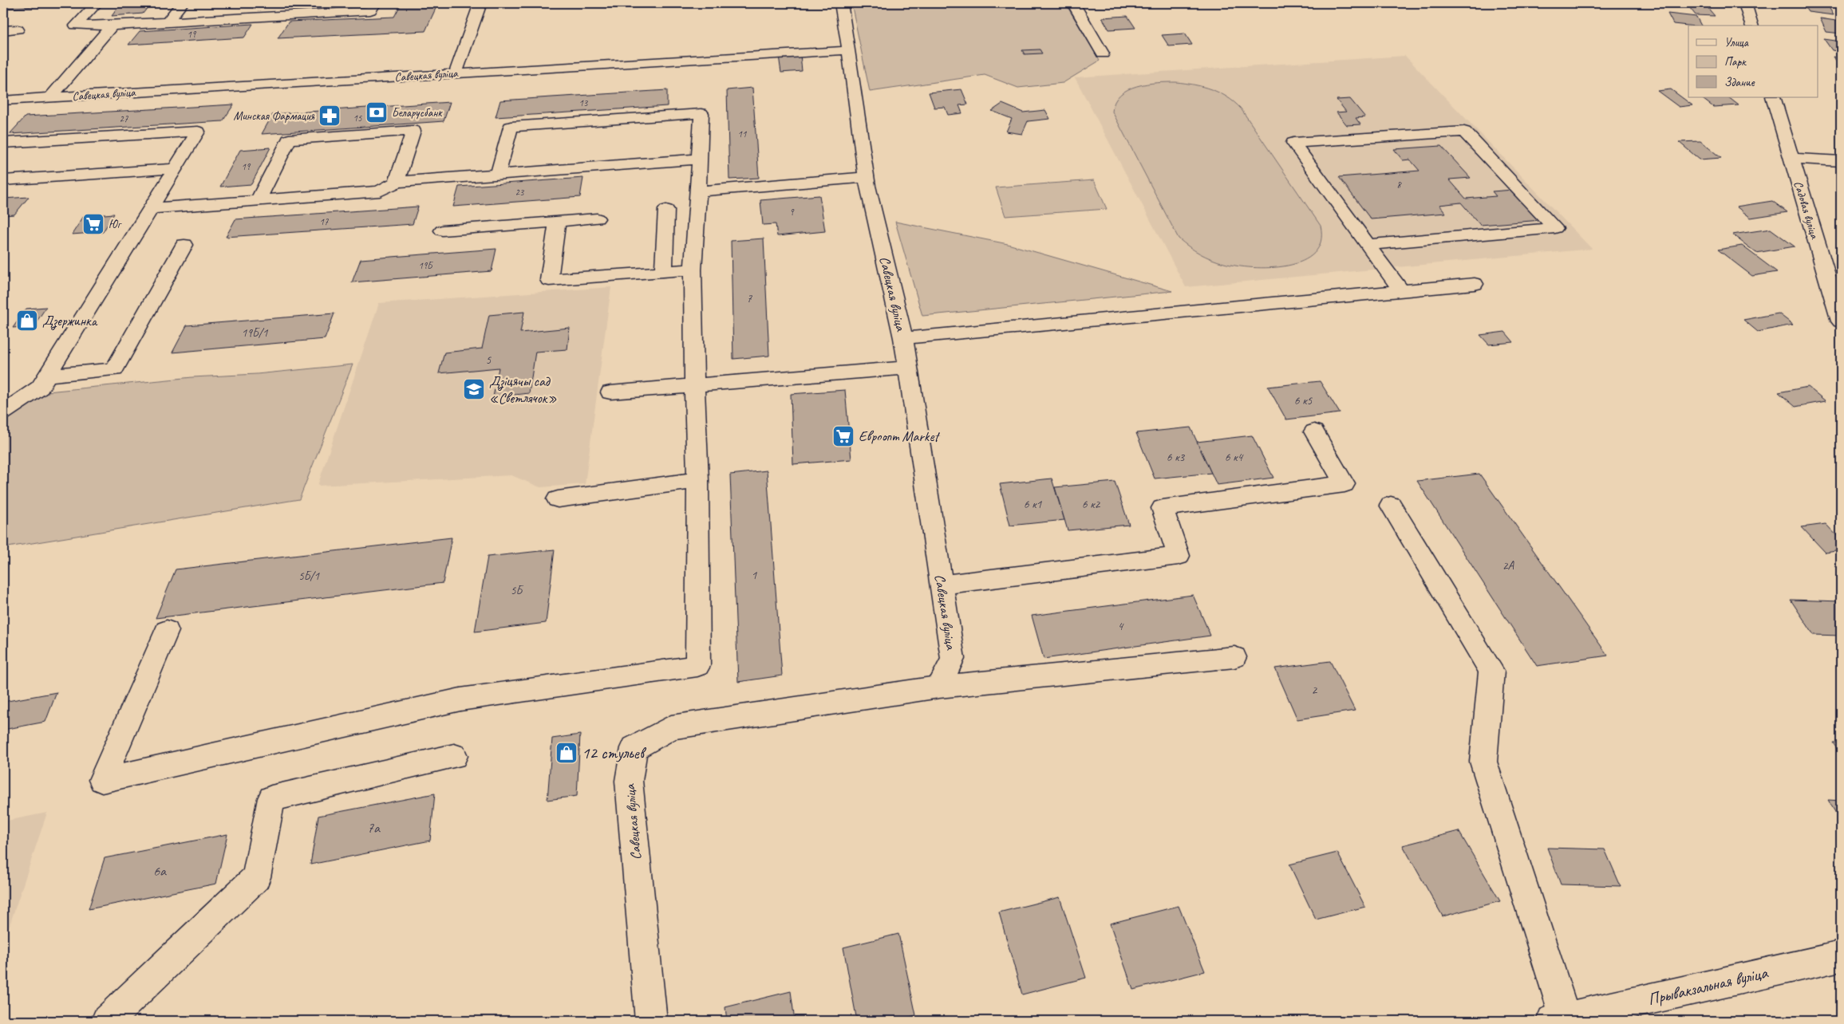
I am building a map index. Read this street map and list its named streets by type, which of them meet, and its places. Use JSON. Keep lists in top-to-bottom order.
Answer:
{
  "streets": {
    "street": ["Савецкая вуліца", "Садовая вуліца", "Прывакзальная вуліца"]
  },
  "places": {
    "bank": ["Беларусбанк"],
    "pharmacy": ["Минская Фармация"],
    "supermarket": ["Юг", "Евроопт Market"],
    "shop": ["Дзержинка", "12 стульев"],
    "school or university": ["Дзіцячы сад «Светлячок»"]
  },
  "house_numbers": [
    "19",
    "13",
    "15",
    "27",
    "11",
    "19",
    "8",
    "23",
    "9",
    "17",
    "19Б",
    "7",
    "19Б/1",
    "5",
    "6 к5",
    "6 к3",
    "6 к4",
    "6 к1",
    "6 к2",
    "2А",
    "1",
    "5Б/1",
    "5Б",
    "4",
    "2",
    "7а",
    "6а"
  ],
  "legend": ["Улица", "Парк", "Здание"]
}
